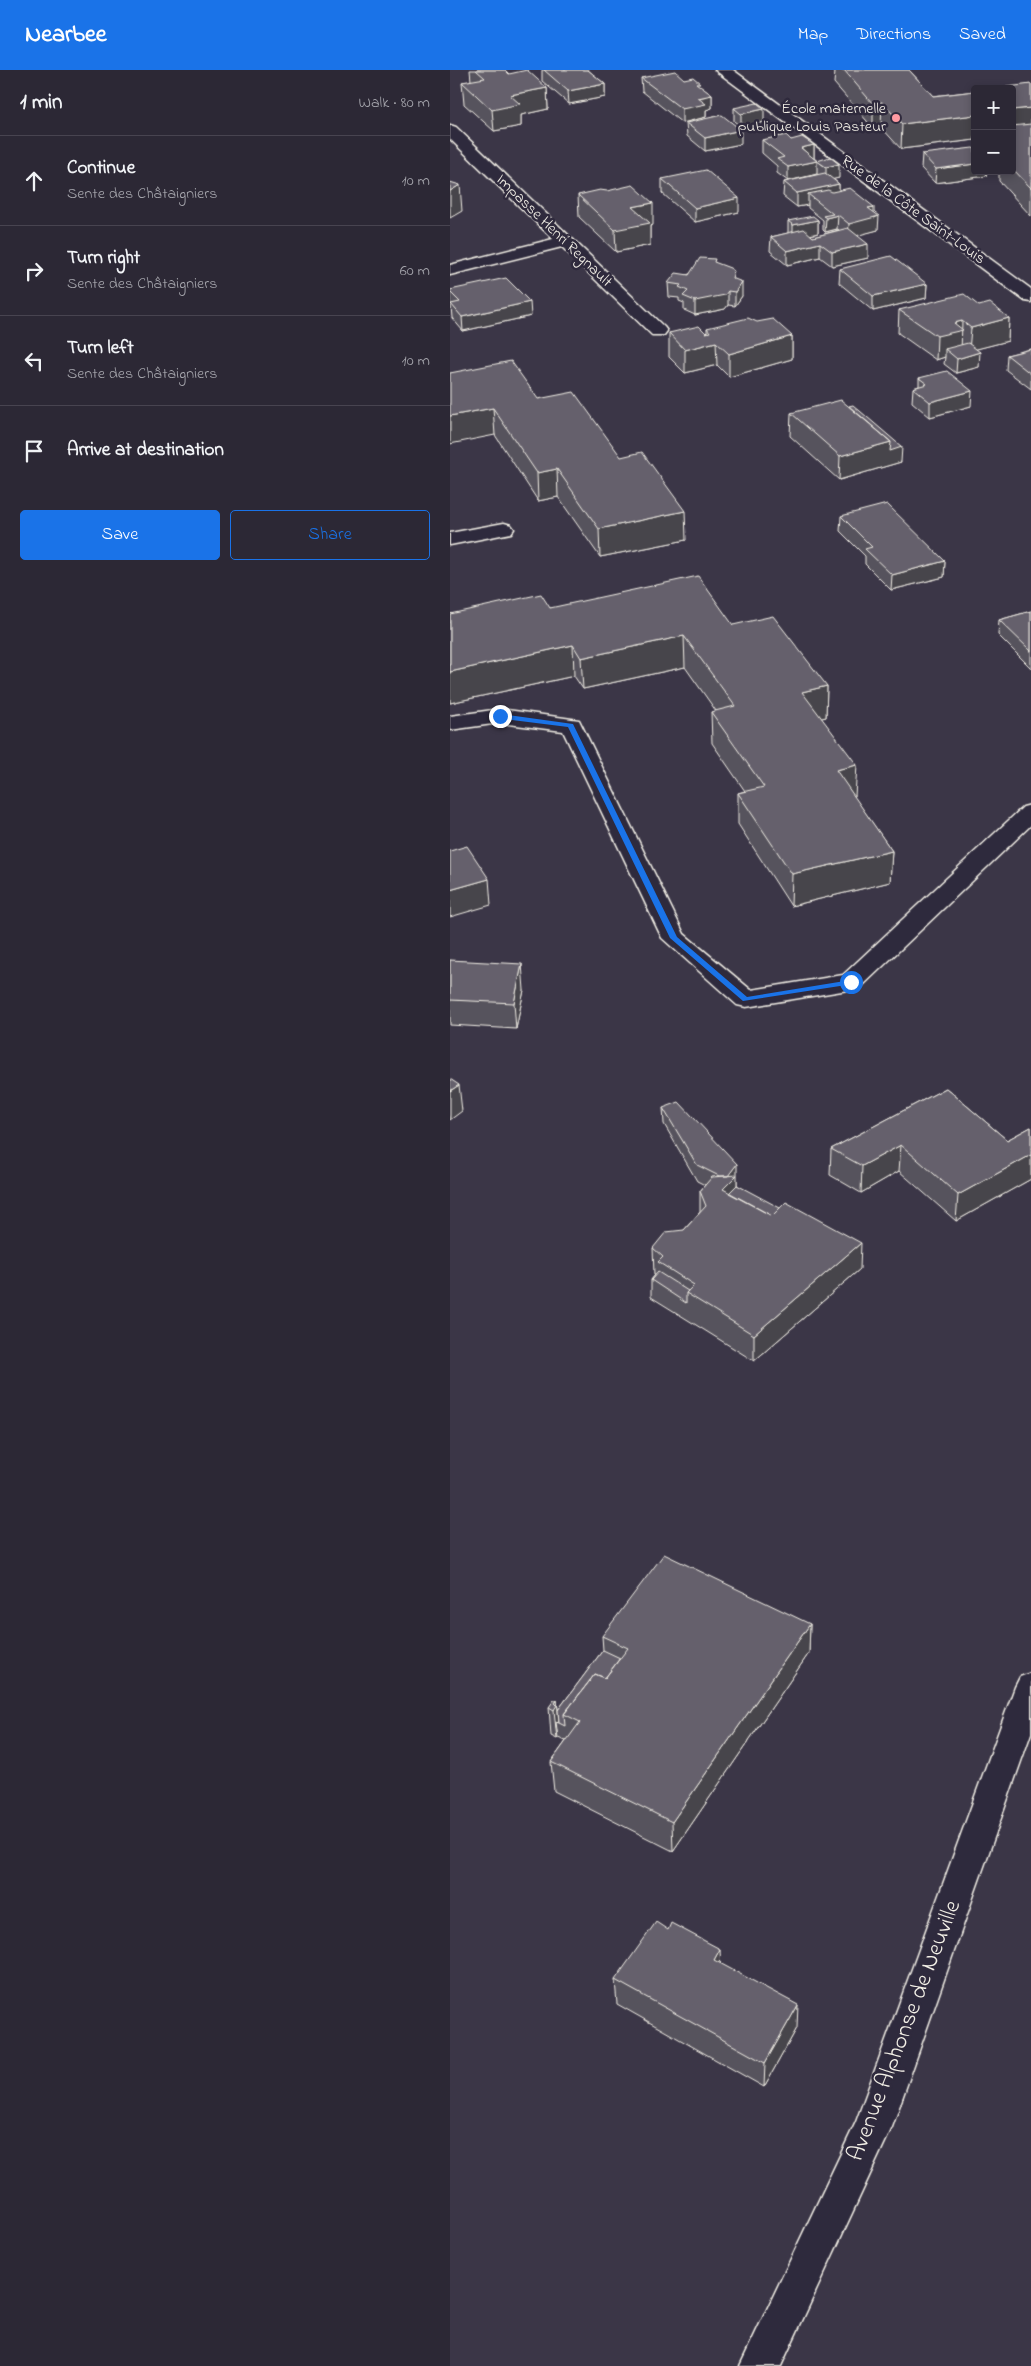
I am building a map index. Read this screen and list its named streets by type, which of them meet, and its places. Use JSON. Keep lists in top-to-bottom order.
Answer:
{
  "streets": {
    "street": ["Rue de la Côte Saint-Louis", "Impasse Henri Regnault", "Avenue Alphonse de Neuville"]
  },
  "places": ["École maternelle publique Louis Pasteur"],
  "page": {
    "header": "Nearbee",
    "nav": ["Map", "Directions", "Saved"],
    "heading": ["1 min", "Walk · 80 m"],
    "map_buttons": ["+", "−"],
    "list": [
      ["Continue", "Sente des Châtaigniers", "10 m"],
      ["Turn right", "Sente des Châtaigniers", "60 m"],
      ["Turn left", "Sente des Châtaigniers", "10 m"],
      "Arrive at destination"
    ],
    "buttons": ["Save", "Share"]
  }
}
